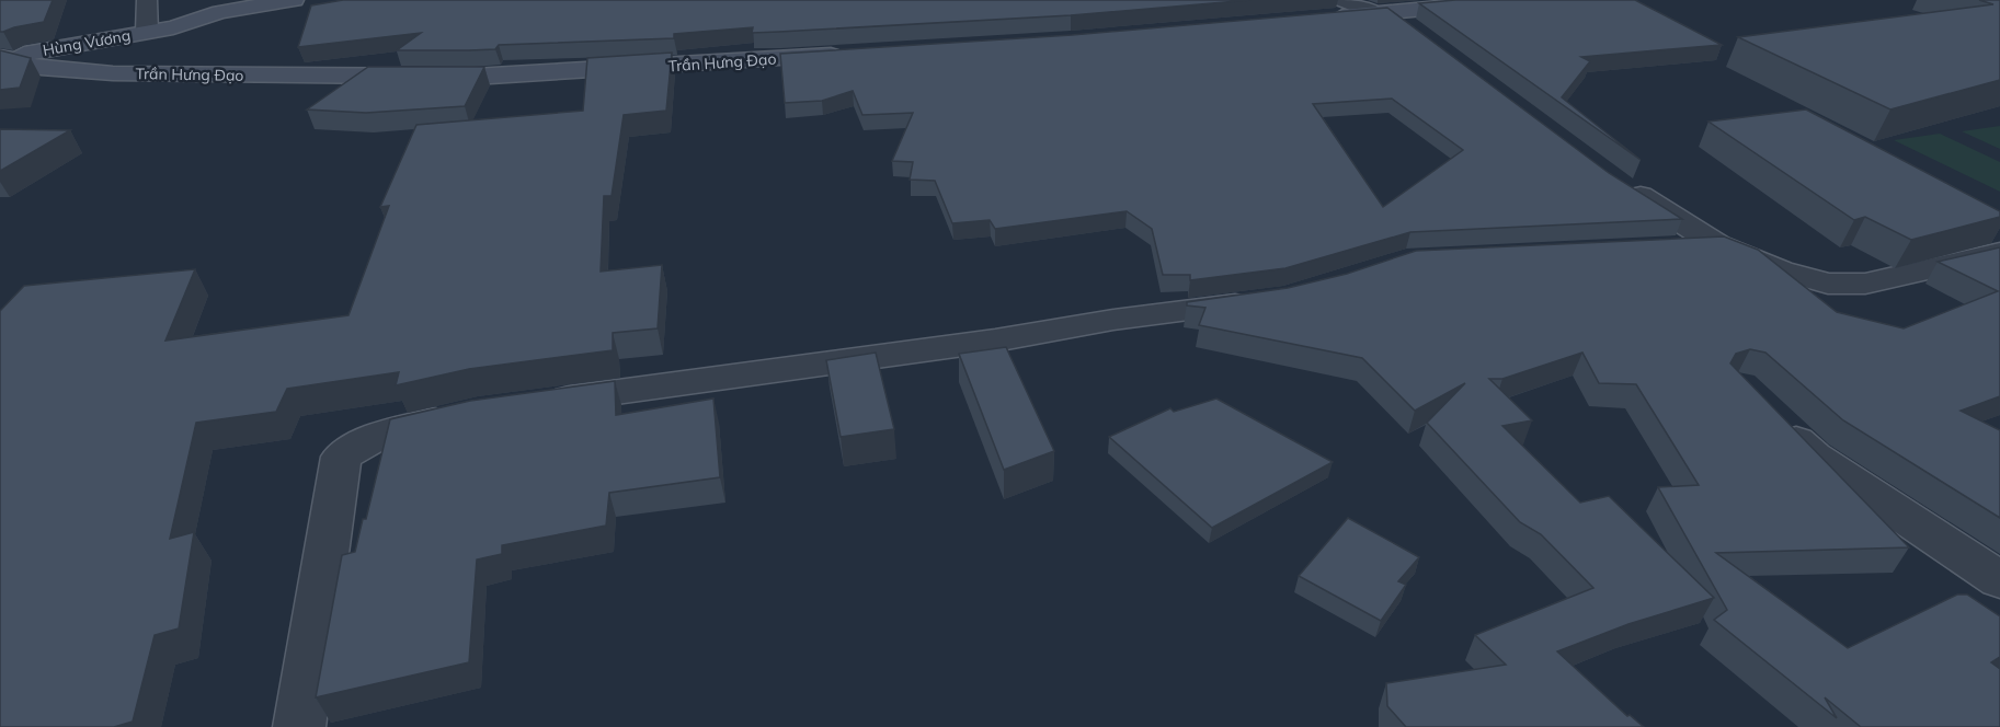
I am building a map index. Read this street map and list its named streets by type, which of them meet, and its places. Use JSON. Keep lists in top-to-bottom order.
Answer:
{
  "streets": {
    "street": ["Hùng Vương", "Trần Hưng Đạo"]
  },
  "crossings": [
    ["Hùng Vương", "Trần Hưng Đạo"]
  ]
}
